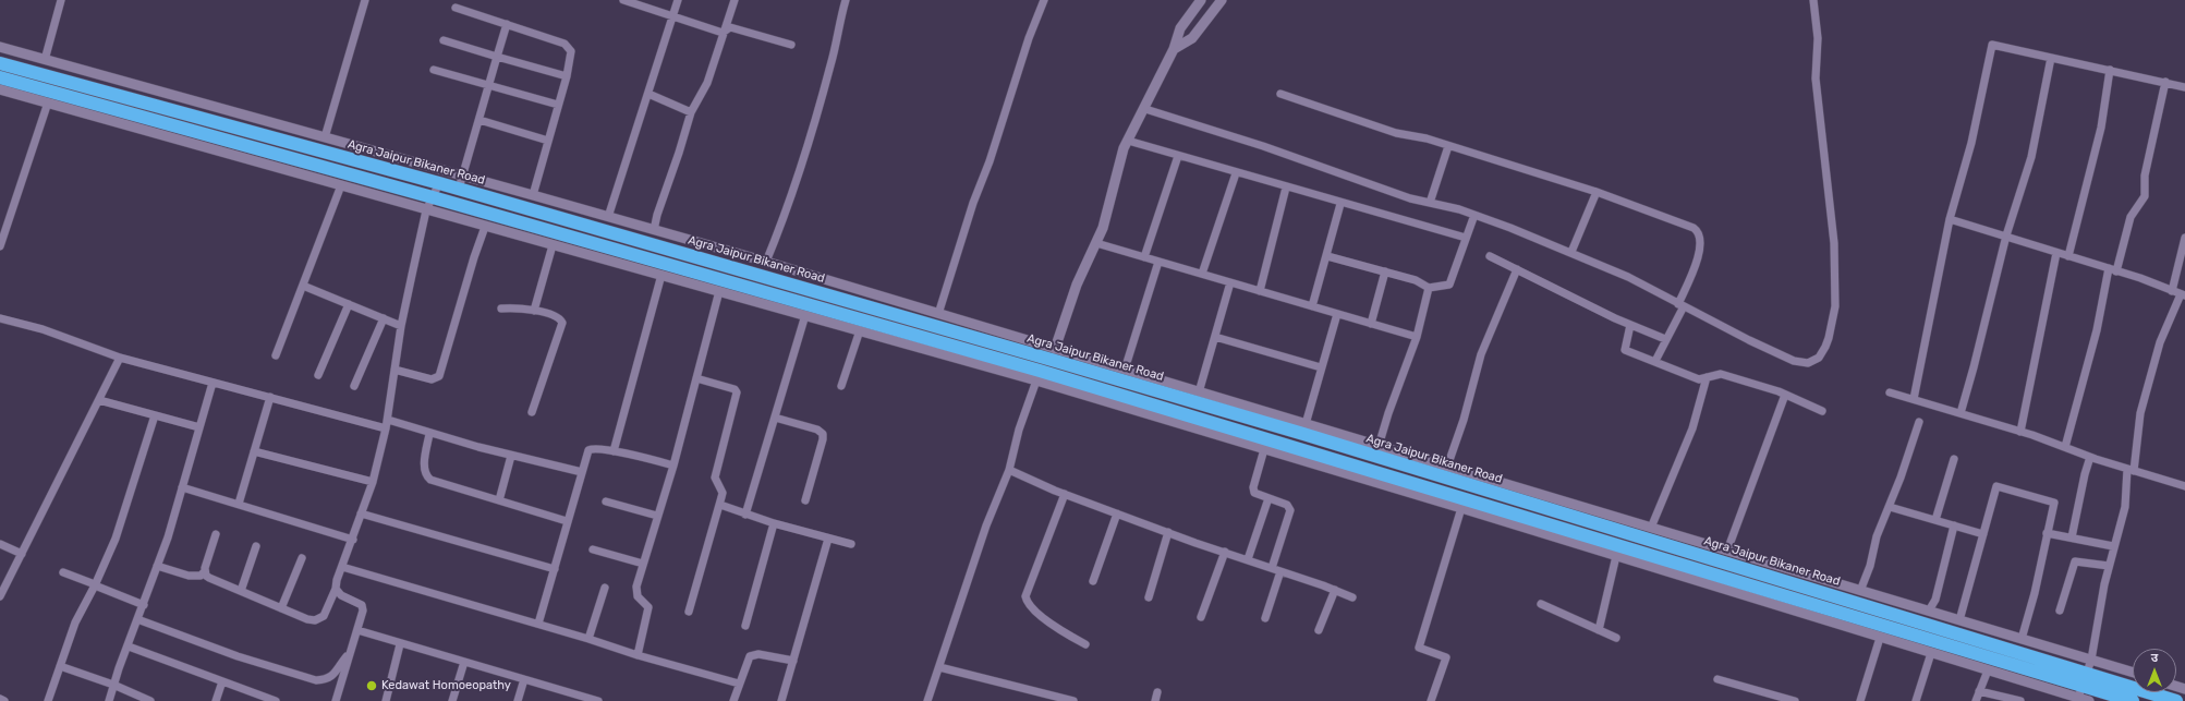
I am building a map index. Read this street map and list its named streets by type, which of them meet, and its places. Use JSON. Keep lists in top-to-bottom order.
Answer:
{
  "streets": {
    "highway": ["Agra Jaipur Bikaner Road"]
  },
  "places": ["Kedawat Homoeopathy"],
  "north": "top"
}
